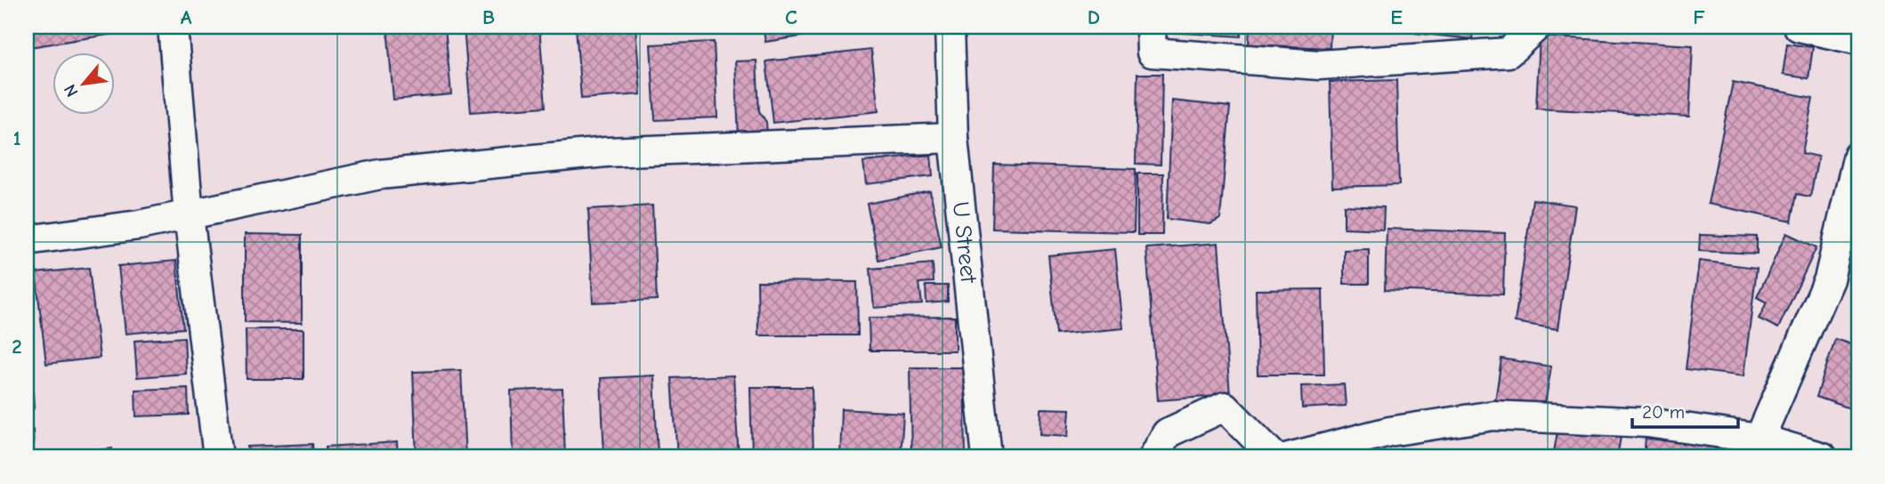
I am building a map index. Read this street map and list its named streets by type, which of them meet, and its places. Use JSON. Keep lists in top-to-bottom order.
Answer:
{
  "streets": {
    "street": ["U Street"]
  },
  "scale_bar": "20 m",
  "north": "bottom left",
  "grid": {
    "columns": [
      "A",
      "B",
      "C",
      "D",
      "E",
      "F"
    ],
    "rows": ["1", "2"]
  }
}
